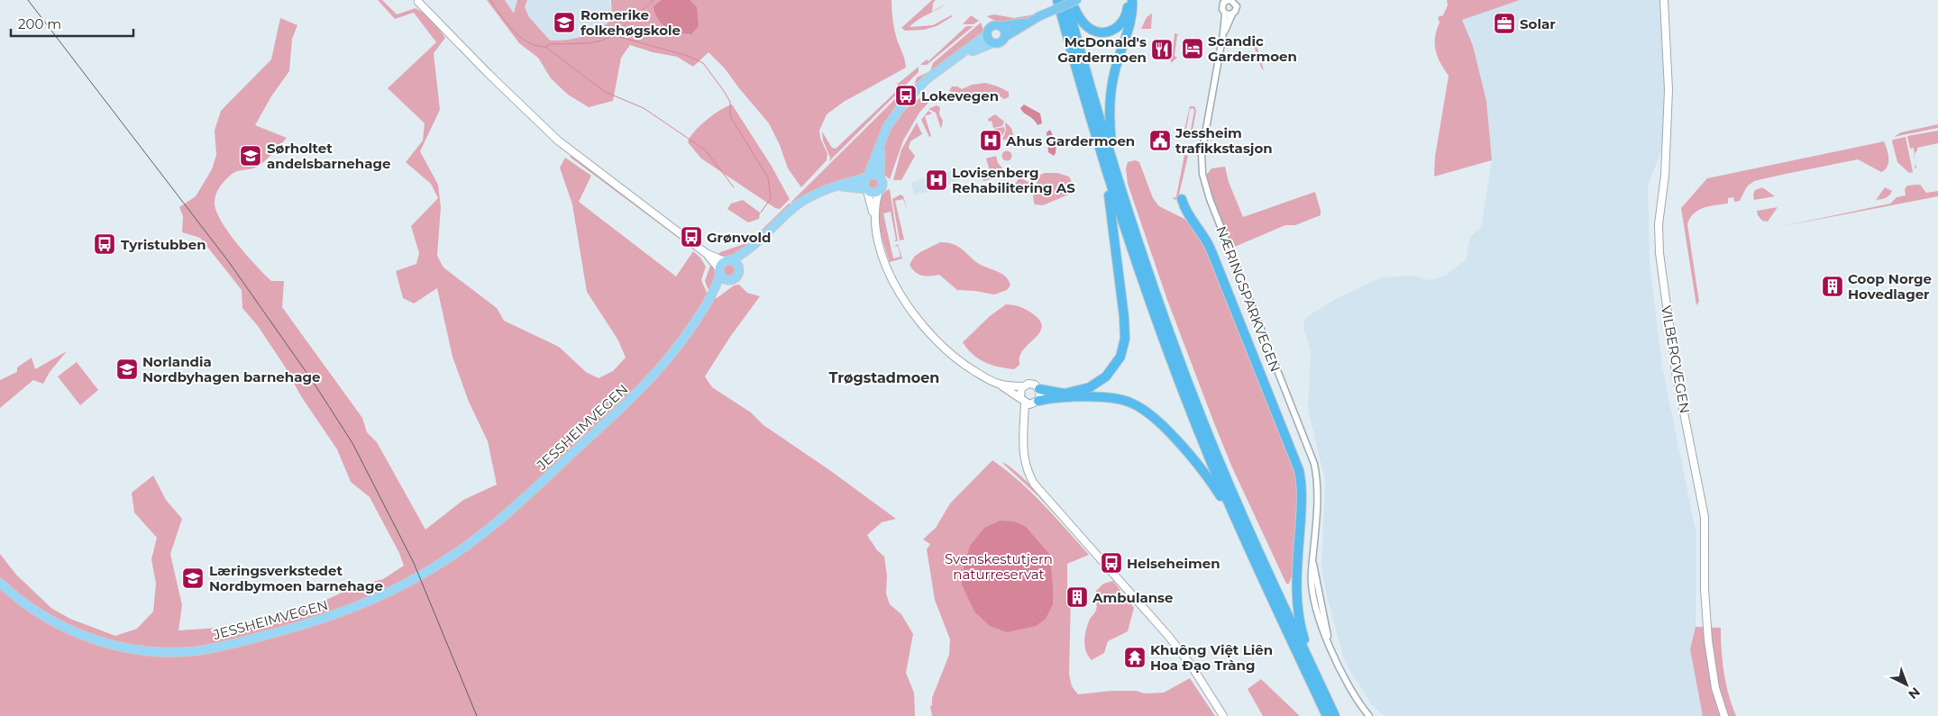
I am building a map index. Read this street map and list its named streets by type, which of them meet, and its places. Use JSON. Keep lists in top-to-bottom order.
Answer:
{
  "streets": {
    "main road": ["VILBERGVEGEN", "JESSHEIMVEGEN"],
    "street": ["NÆRINGSPARKVEGEN"]
  },
  "districts": ["Trøgstadmoen"],
  "parks": ["Svenskestutjern naturreservat"],
  "places": {
    "school or university": [
      "Romerike folkehøgskole",
      "Sørholtet andelsbarnehage",
      "Norlandia Nordbyhagen barnehage",
      "Læringsverkstedet Nordbymoen barnehage"
    ],
    "office": ["Solar"],
    "hotel": ["Scandic Gardermoen"],
    "restaurant": ["McDonald's Gardermoen"],
    "bus stop": [
      "Lokevegen",
      "Grønvold",
      "Tyristubben",
      "Helseheimen"
    ],
    "hospital": ["Ahus Gardermoen", "Lovisenberg Rehabilitering AS"],
    "public building": ["Jessheim trafikkstasjon"],
    "building": ["Coop Norge Hovedlager", "Ambulanse"],
    "temple": ["Khuông Việt Liên Hoa Đạo Tràng"]
  },
  "scale_bar": "200 m",
  "north": "bottom right"
}
